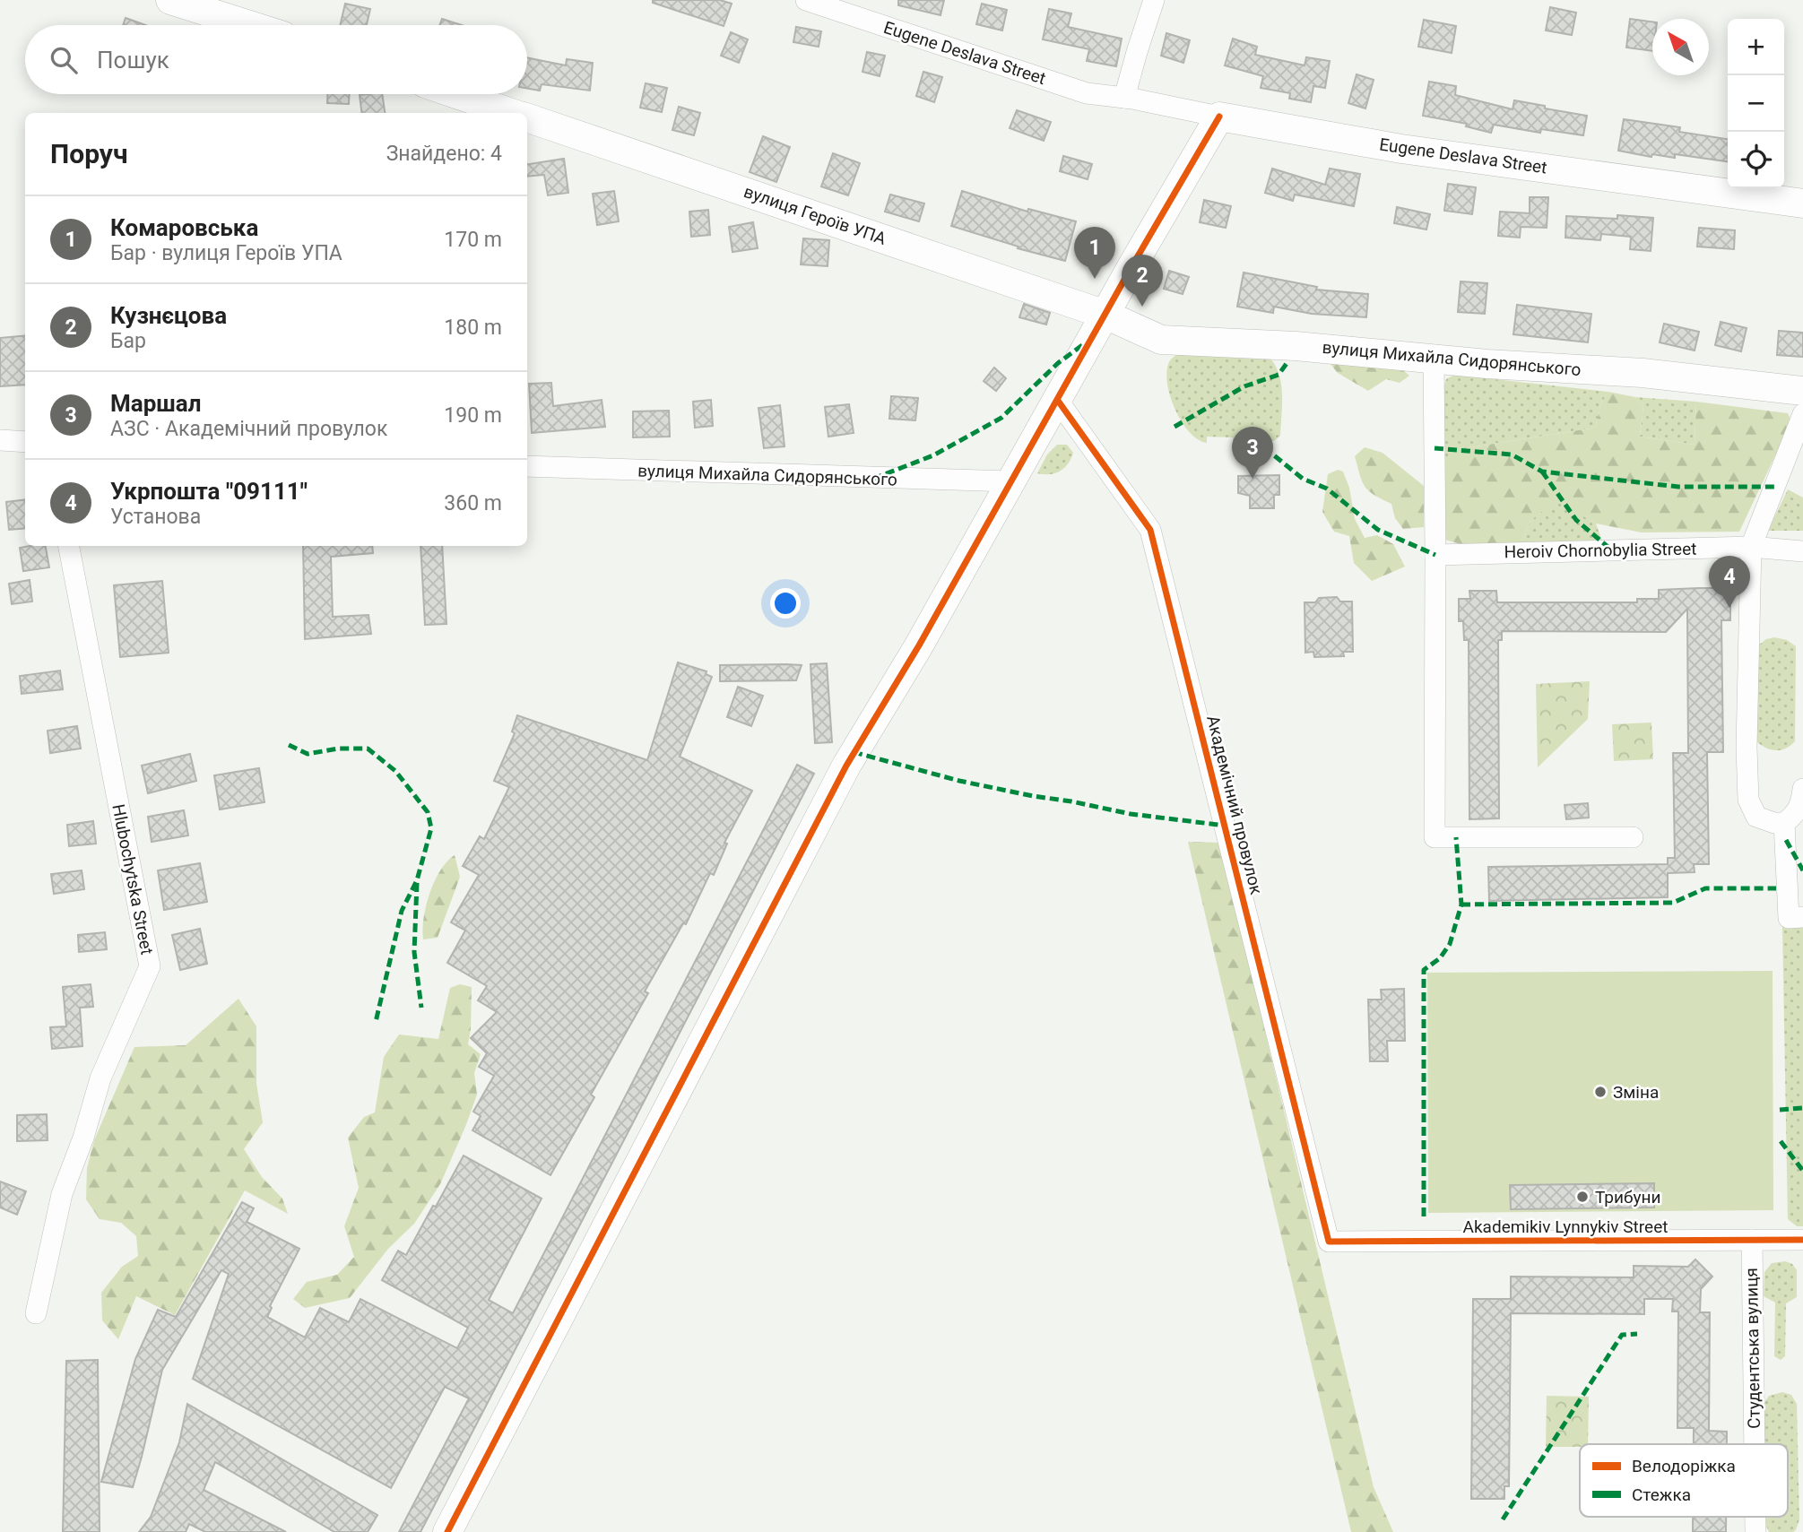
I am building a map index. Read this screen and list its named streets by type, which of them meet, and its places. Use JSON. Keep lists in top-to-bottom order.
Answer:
{
  "streets": {
    "street": [
      "Eugene Deslava Street",
      "вулиця Героїв УПА",
      "вулиця Михайла Сидорянського",
      "Heroiv Chornobylia Street",
      "Академічний провулок",
      "Hlubochytska Street",
      "Akademikiv Lynnykiv Street",
      "Студентська вулиця"
    ]
  },
  "crossings": [
    ["вулиця Героїв УПА", "вулиця Михайла Сидорянського"],
    ["Академічний провулок", "Akademikiv Lynnykiv Street"],
    ["Akademikiv Lynnykiv Street", "Студентська вулиця"]
  ],
  "places": ["Зміна", "Трибуни"],
  "legend": ["Велодоріжка", "Стежка"],
  "north": "top left",
  "page": {
    "map_buttons": ["+", "−"],
    "search": "Пошук",
    "heading": ["Поруч", "Знайдено: 4"],
    "list": [
      {
        "mark": "1",
        "name": "Комаровська",
        "note": "Бар · вулиця Героїв УПА",
        "value": "170 m"
      },
      {
        "mark": "2",
        "name": "Кузнєцова",
        "note": "Бар",
        "value": "180 m"
      },
      {
        "mark": "3",
        "name": "Маршал",
        "note": "АЗС · Академічний провулок",
        "value": "190 m"
      },
      {
        "mark": "4",
        "name": "Укрпошта \"09111\"",
        "note": "Установа",
        "value": "360 m"
      }
    ],
    "pins": [
      "1",
      "2",
      "3",
      "4"
    ]
  }
}
